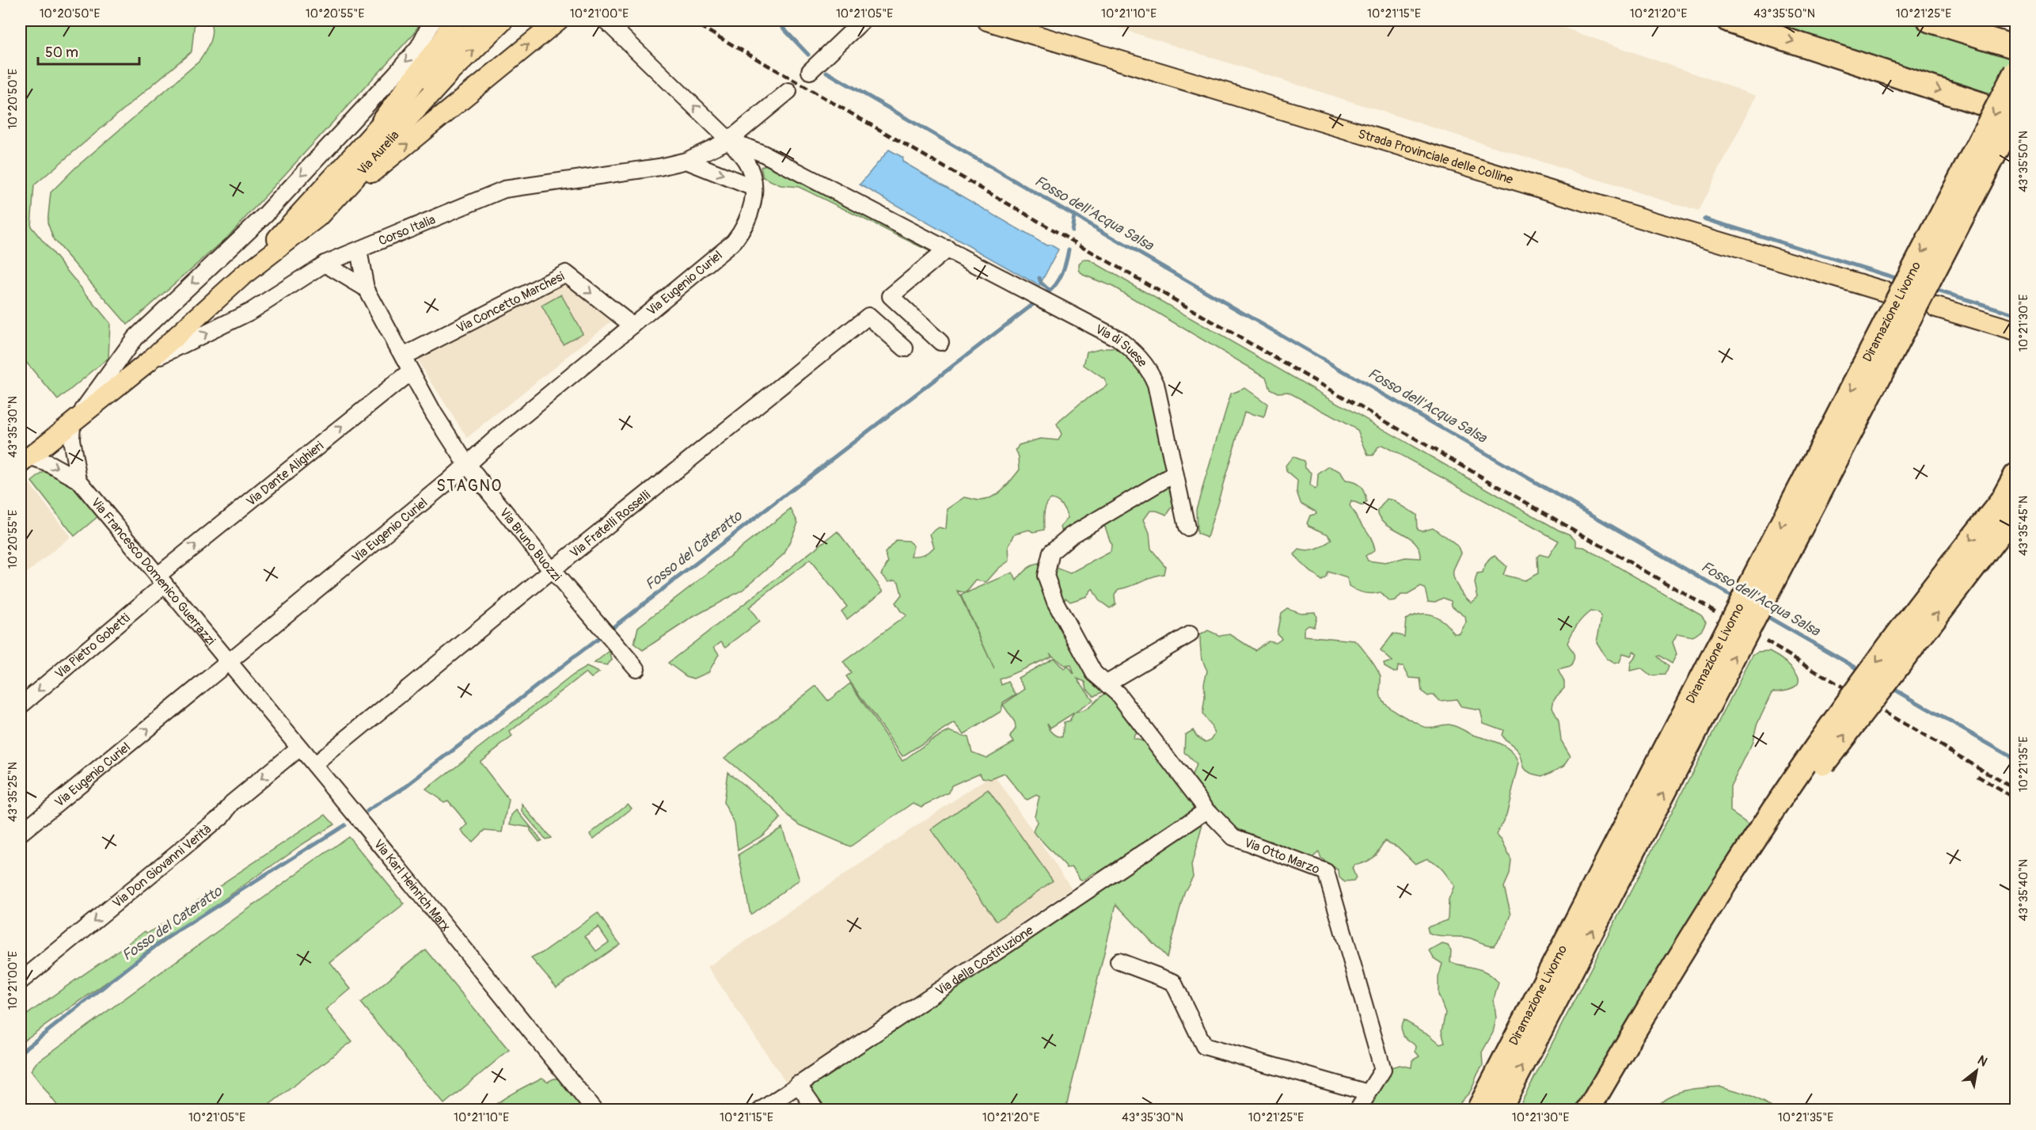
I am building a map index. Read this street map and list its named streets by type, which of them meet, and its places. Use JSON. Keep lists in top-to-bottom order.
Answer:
{
  "streets": {
    "highway": ["Diramazione Livorno"],
    "main road": ["Via Aurelia", "Strada Provinciale delle Colline"],
    "street": [
      "Corso Italia",
      "Via Eugenio Curiel",
      "Via Concetto Marchesi",
      "Via di Suese",
      "Via Dante Alighieri",
      "Via Fratelli Rosselli",
      "Via Bruno Buozzi",
      "Via Francesco Domenico Guerrazzi",
      "Via Pietro Gobetti",
      "Via Otto Marzo",
      "Via Don Giovanni Verità",
      "Via Karl Heinrich Marx",
      "Via della Costituzione"
    ]
  },
  "crossings": [
    ["Via Aurelia", "Corso Italia"],
    ["Via Aurelia", "Via Francesco Domenico Guerrazzi"],
    ["Corso Italia", "Via Eugenio Curiel"],
    ["Corso Italia", "Via di Suese"],
    ["Corso Italia", "Via Bruno Buozzi"],
    ["Via Eugenio Curiel", "Via Concetto Marchesi"],
    ["Via Eugenio Curiel", "Via di Suese"],
    ["Via Eugenio Curiel", "Via Bruno Buozzi"],
    ["Via Eugenio Curiel", "Via Francesco Domenico Guerrazzi"],
    ["Via Eugenio Curiel", "Via Karl Heinrich Marx"],
    ["Via Concetto Marchesi", "Via Bruno Buozzi"],
    ["Via di Suese", "Via Otto Marzo"],
    ["Via Dante Alighieri", "Via Bruno Buozzi"],
    ["Via Dante Alighieri", "Via Francesco Domenico Guerrazzi"],
    ["Via Dante Alighieri", "Via Pietro Gobetti"],
    ["Via Fratelli Rosselli", "Via Bruno Buozzi"],
    ["Via Fratelli Rosselli", "Via Karl Heinrich Marx"],
    ["Via Francesco Domenico Guerrazzi", "Via Pietro Gobetti"],
    ["Via Francesco Domenico Guerrazzi", "Via Karl Heinrich Marx"],
    ["Via Otto Marzo", "Via della Costituzione"],
    ["Via Don Giovanni Verità", "Via Karl Heinrich Marx"]
  ],
  "one_way": [
    "Via Concetto Marchesi",
    "Via Dante Alighieri",
    "Via Pietro Gobetti",
    "Via Don Giovanni Verità"
  ],
  "districts": ["STAGNO"],
  "water": ["Fosso dell'Acqua Salsa", "Fosso del Cateratto"],
  "scale_bar": "50 m",
  "north": "top right",
  "coordinates": [
    "10°20'50\"E",
    "10°20'55\"E",
    "10°21'00\"E",
    "10°21'05\"E",
    "10°21'10\"E",
    "10°21'15\"E",
    "10°21'20\"E",
    "43°35'50\"N",
    "10°21'25\"E",
    "10°21'30\"E",
    "43°35'30\"N",
    "43°35'45\"N",
    "10°21'35\"E",
    "43°35'25\"N",
    "43°35'40\"N"
  ]
}
